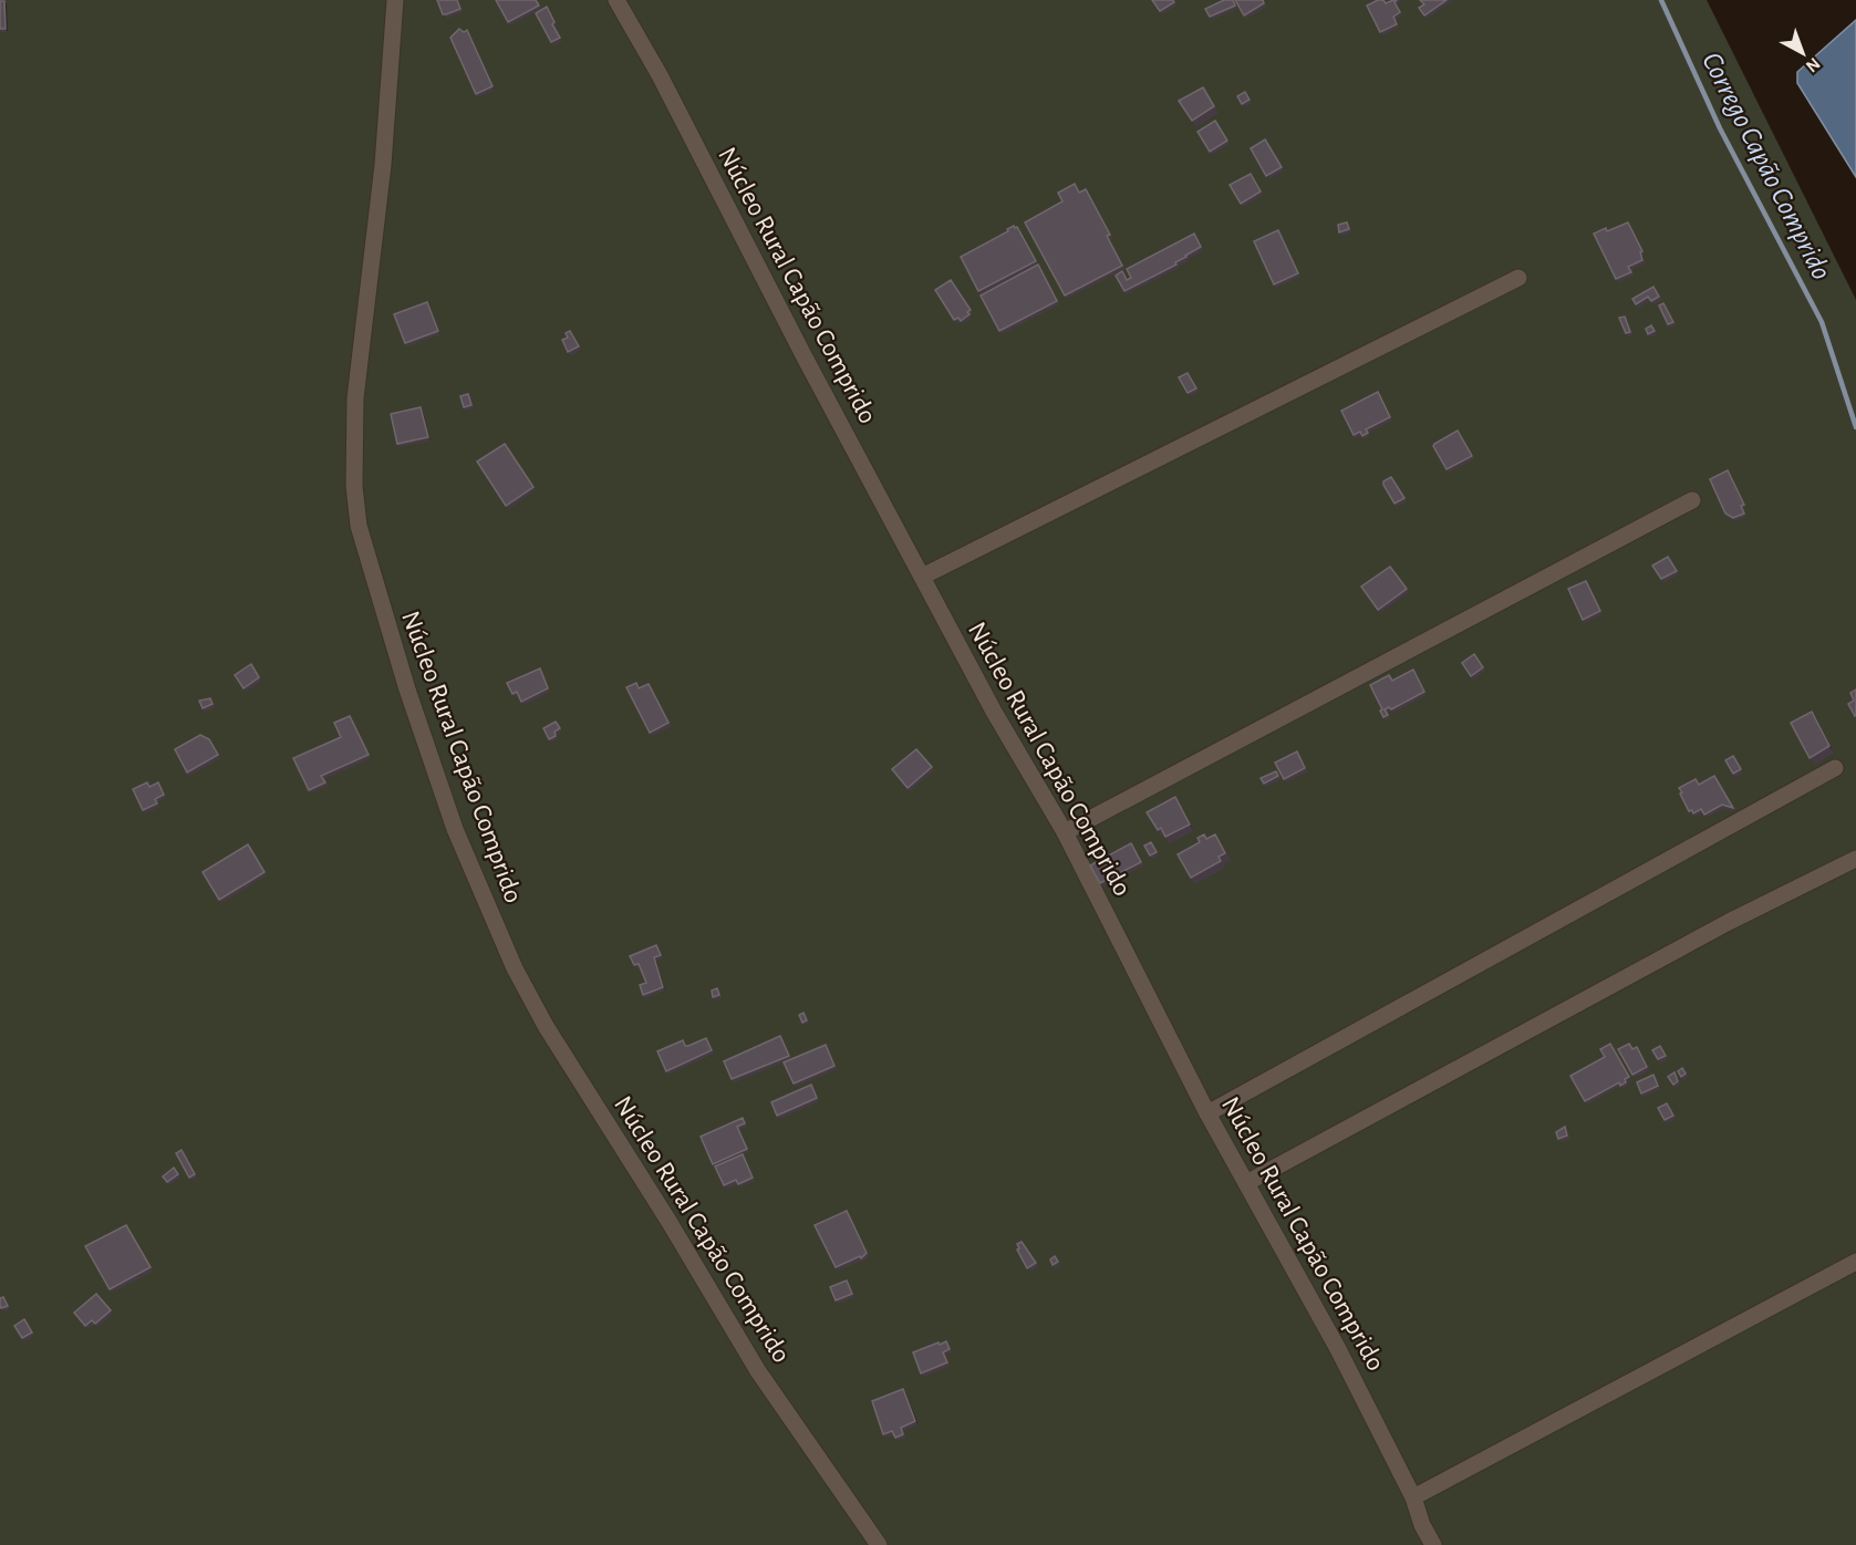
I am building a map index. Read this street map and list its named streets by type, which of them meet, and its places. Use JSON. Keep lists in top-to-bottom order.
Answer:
{
  "streets": {
    "street": ["Núcleo Rural Capão Comprido"]
  },
  "water": ["Corrego Capão Comprido"],
  "north": "bottom right"
}
